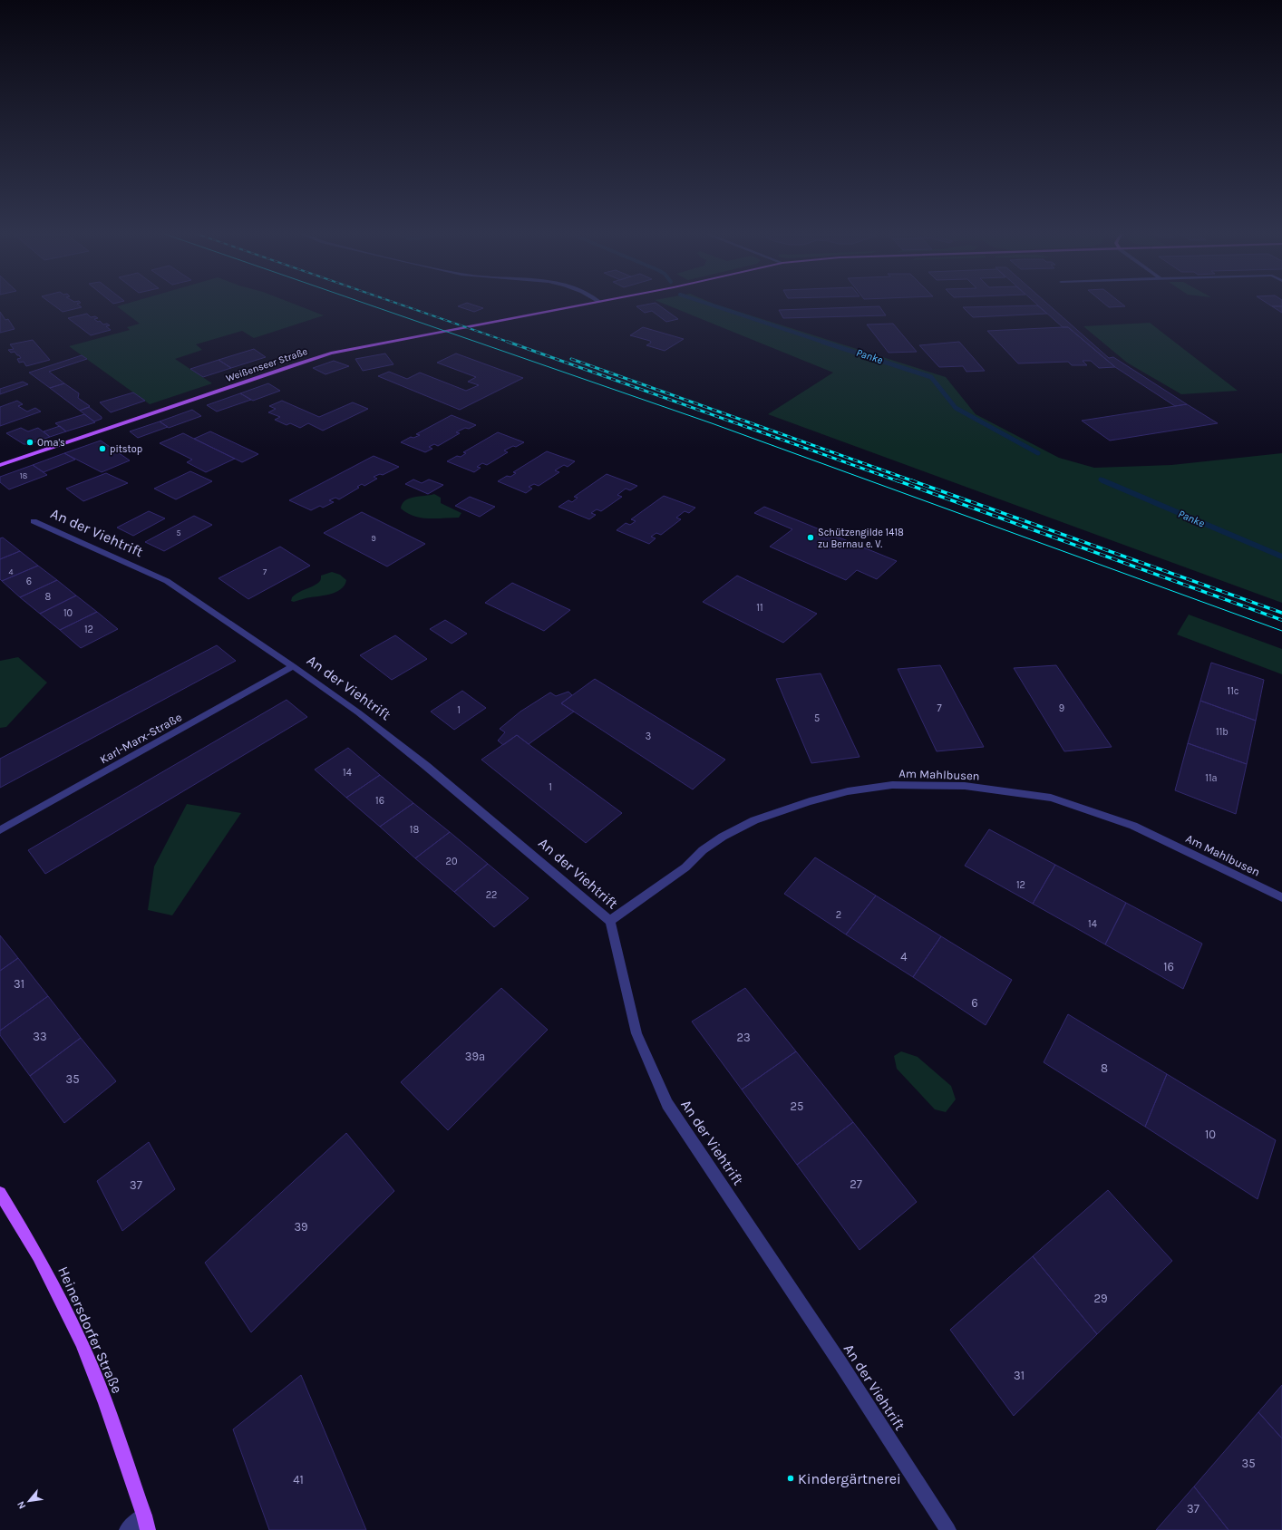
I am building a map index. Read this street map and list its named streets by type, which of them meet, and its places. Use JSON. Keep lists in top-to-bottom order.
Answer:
{
  "streets": {
    "main road": ["Weißenseer Straße", "Heinersdorfer Straße"],
    "street": ["An der Viehtrift", "Karl-Marx-Straße", "Am Mahlbusen"]
  },
  "crossings": [
    ["An der Viehtrift", "Karl-Marx-Straße"],
    ["An der Viehtrift", "Am Mahlbusen"]
  ],
  "water": ["Panke"],
  "places": [
    "Oma's",
    "pitstop",
    "Schützengilde 1418 zu Bernau e. V.",
    "Kindergärtnerei"
  ],
  "house_numbers": [
    "18",
    "5",
    "9",
    "4",
    "7",
    "6",
    "8",
    "11",
    "10",
    "12",
    "11c",
    "7",
    "9",
    "1",
    "5",
    "11b",
    "3",
    "14",
    "11a",
    "1",
    "16",
    "18",
    "20",
    "12",
    "22",
    "2",
    "14",
    "4",
    "16",
    "31",
    "6",
    "33",
    "23",
    "39a",
    "8",
    "35",
    "25",
    "10",
    "27",
    "37",
    "39",
    "29",
    "31",
    "35",
    "41",
    "37"
  ],
  "north": "bottom left"
}
